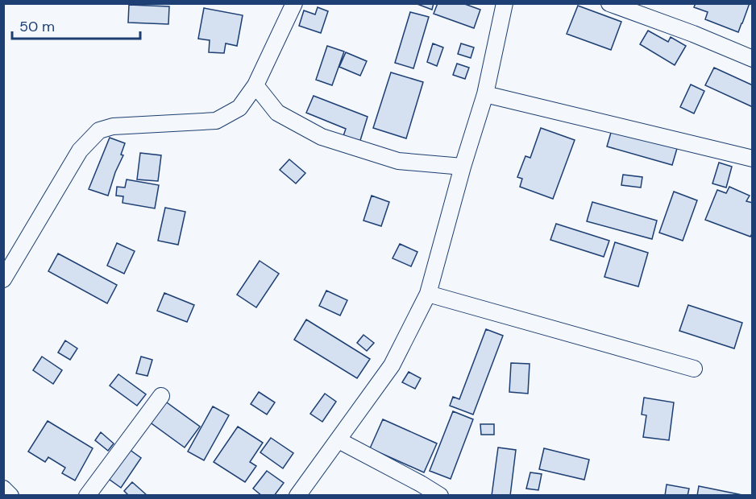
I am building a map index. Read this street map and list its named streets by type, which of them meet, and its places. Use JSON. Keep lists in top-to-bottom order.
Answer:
{
  "scale_bar": "50 m"
}
